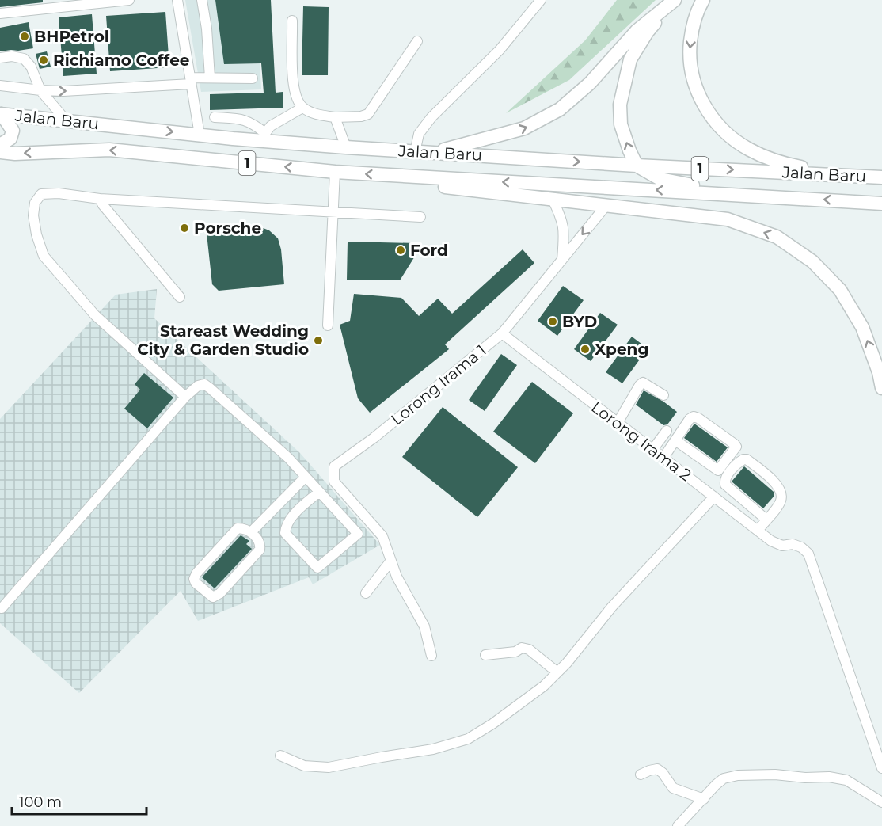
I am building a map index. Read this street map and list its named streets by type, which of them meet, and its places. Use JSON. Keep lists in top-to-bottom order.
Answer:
{
  "streets": {
    "highway": ["Jalan Baru", "1"],
    "street": ["Lorong Irama 1", "Lorong Irama 2"]
  },
  "crossings": [
    ["Lorong Irama 1", "Lorong Irama 2"]
  ],
  "places": [
    "BHPetrol",
    "Richiamo Coffee",
    "Porsche",
    "Ford",
    "BYD",
    "Stareast Wedding City & Garden Studio",
    "Xpeng"
  ],
  "scale_bar": "100 m"
}
